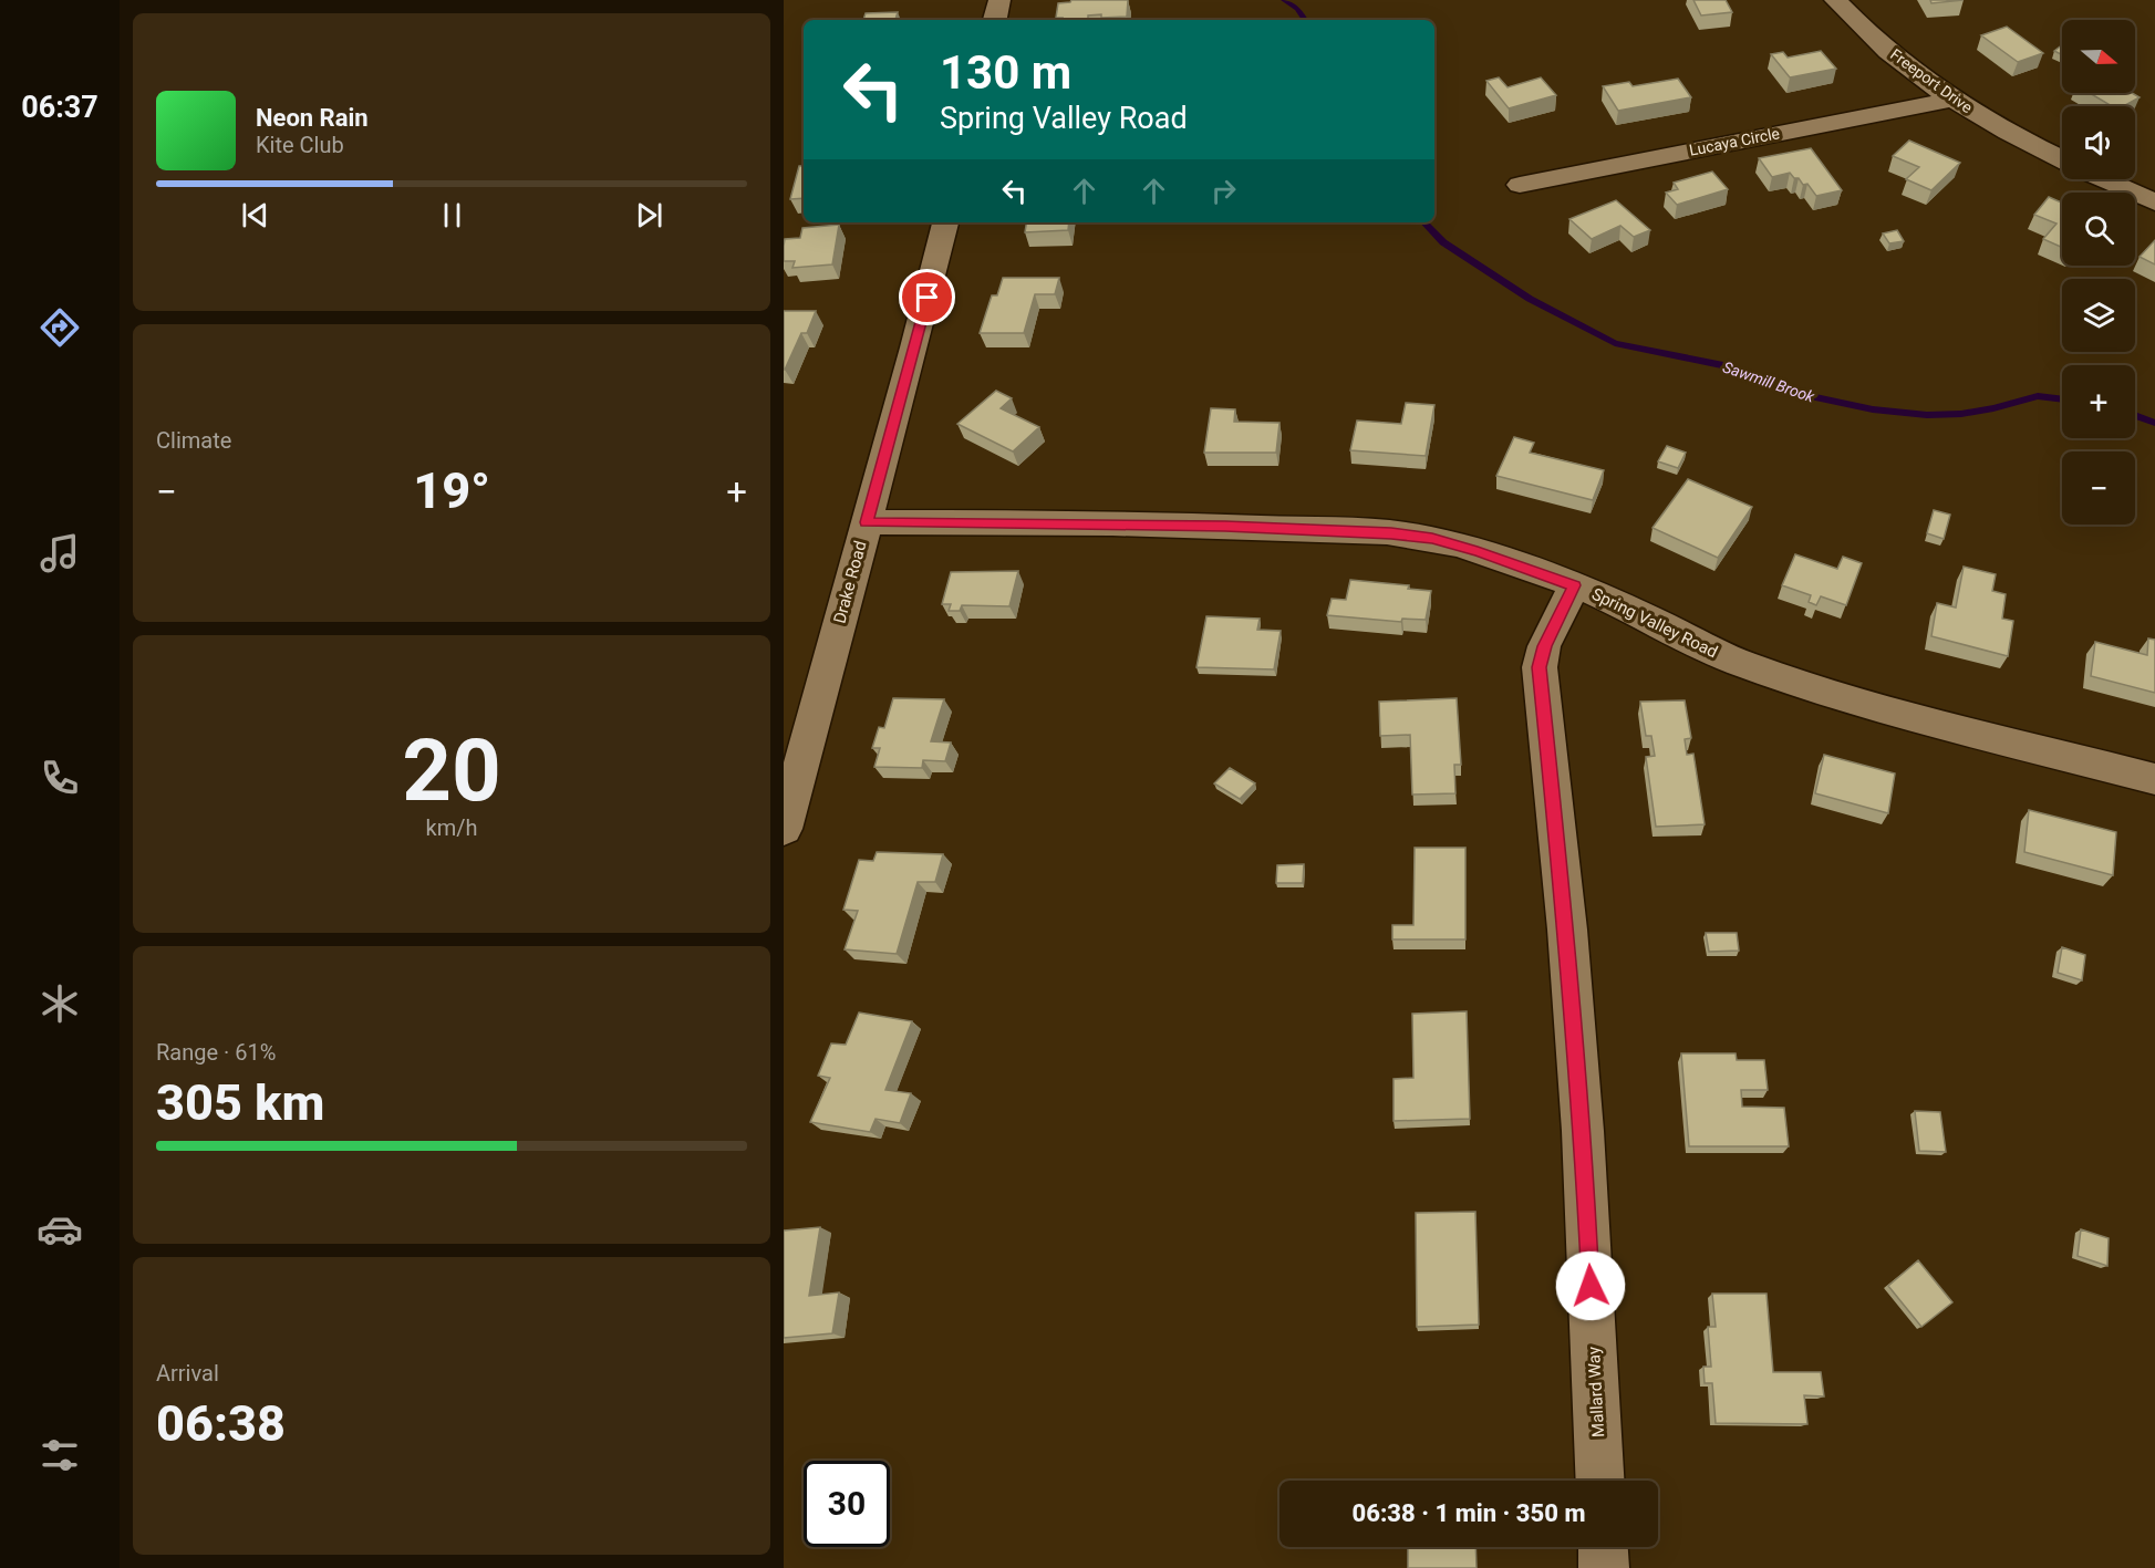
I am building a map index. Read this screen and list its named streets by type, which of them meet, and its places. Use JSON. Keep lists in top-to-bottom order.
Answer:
{
  "streets": {
    "street": [
      "Freeport Drive",
      "Lucaya Circle",
      "Drake Road",
      "Spring Valley Road",
      "Mallard Way"
    ]
  },
  "crossings": [
    ["Freeport Drive", "Lucaya Circle"],
    ["Drake Road", "Spring Valley Road"],
    ["Spring Valley Road", "Mallard Way"]
  ],
  "water": ["Sawmill Brook"],
  "north": "right",
  "page": {
    "tabs": "06:37",
    "map_buttons": ["+", "−"],
    "turn": ["130 m", "Spring Valley Road"],
    "song": ["Neon Rain", "Kite Club"],
    "tile": [
      "Climate",
      ["20", "km/h"],
      ["Range · 61%", "305 km"],
      ["Arrival", "06:38"]
    ],
    "heat": ["−", "19°", "+"],
    "limit": "30",
    "trip": "06:38 · 1 min · 350 m"
  }
}
